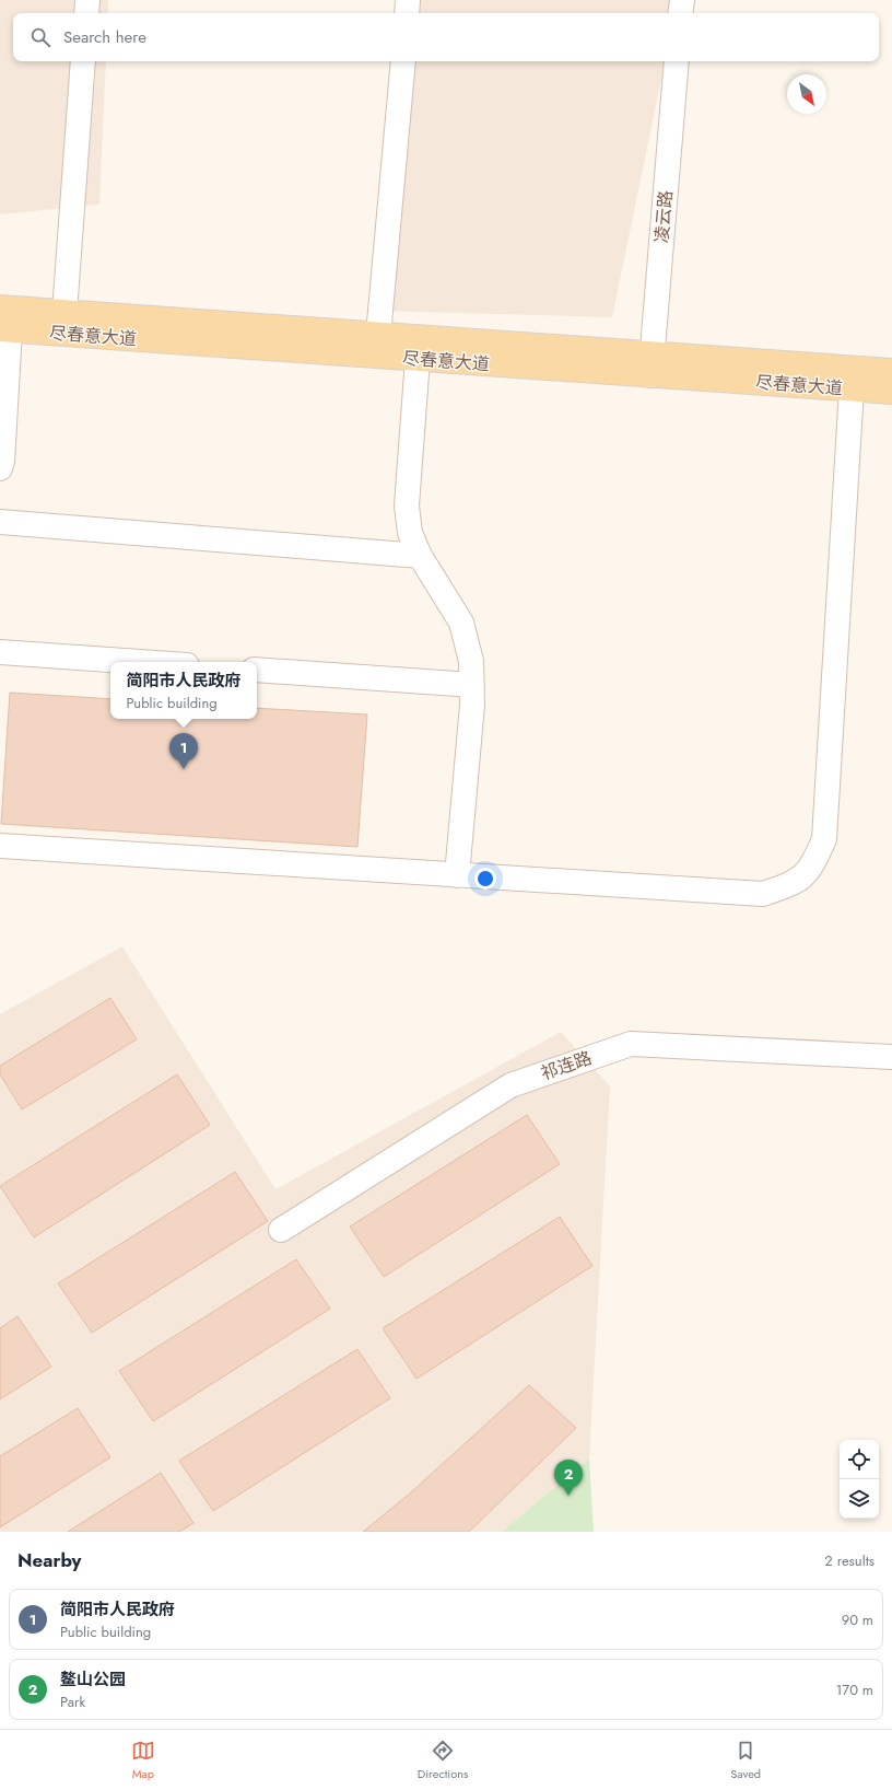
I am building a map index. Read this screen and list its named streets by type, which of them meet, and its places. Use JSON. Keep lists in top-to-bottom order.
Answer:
{
  "streets": {
    "main road": ["尽春意大道"],
    "street": ["凌云路", "祁连路"]
  },
  "crossings": [
    ["凌云路", "尽春意大道"]
  ],
  "north": "bottom right",
  "page": {
    "search": "Search here",
    "popup": ["简阳市人民政府", "Public building"],
    "pins": ["1", "2"],
    "heading": ["Nearby", "2 results"],
    "list": [
      {
        "mark": "1",
        "name": "简阳市人民政府",
        "note": "Public building",
        "value": "90 m"
      },
      {
        "mark": "2",
        "name": "鳌山公园",
        "note": "Park",
        "value": "170 m"
      }
    ],
    "nav": ["Map", "Directions", "Saved"]
  }
}
